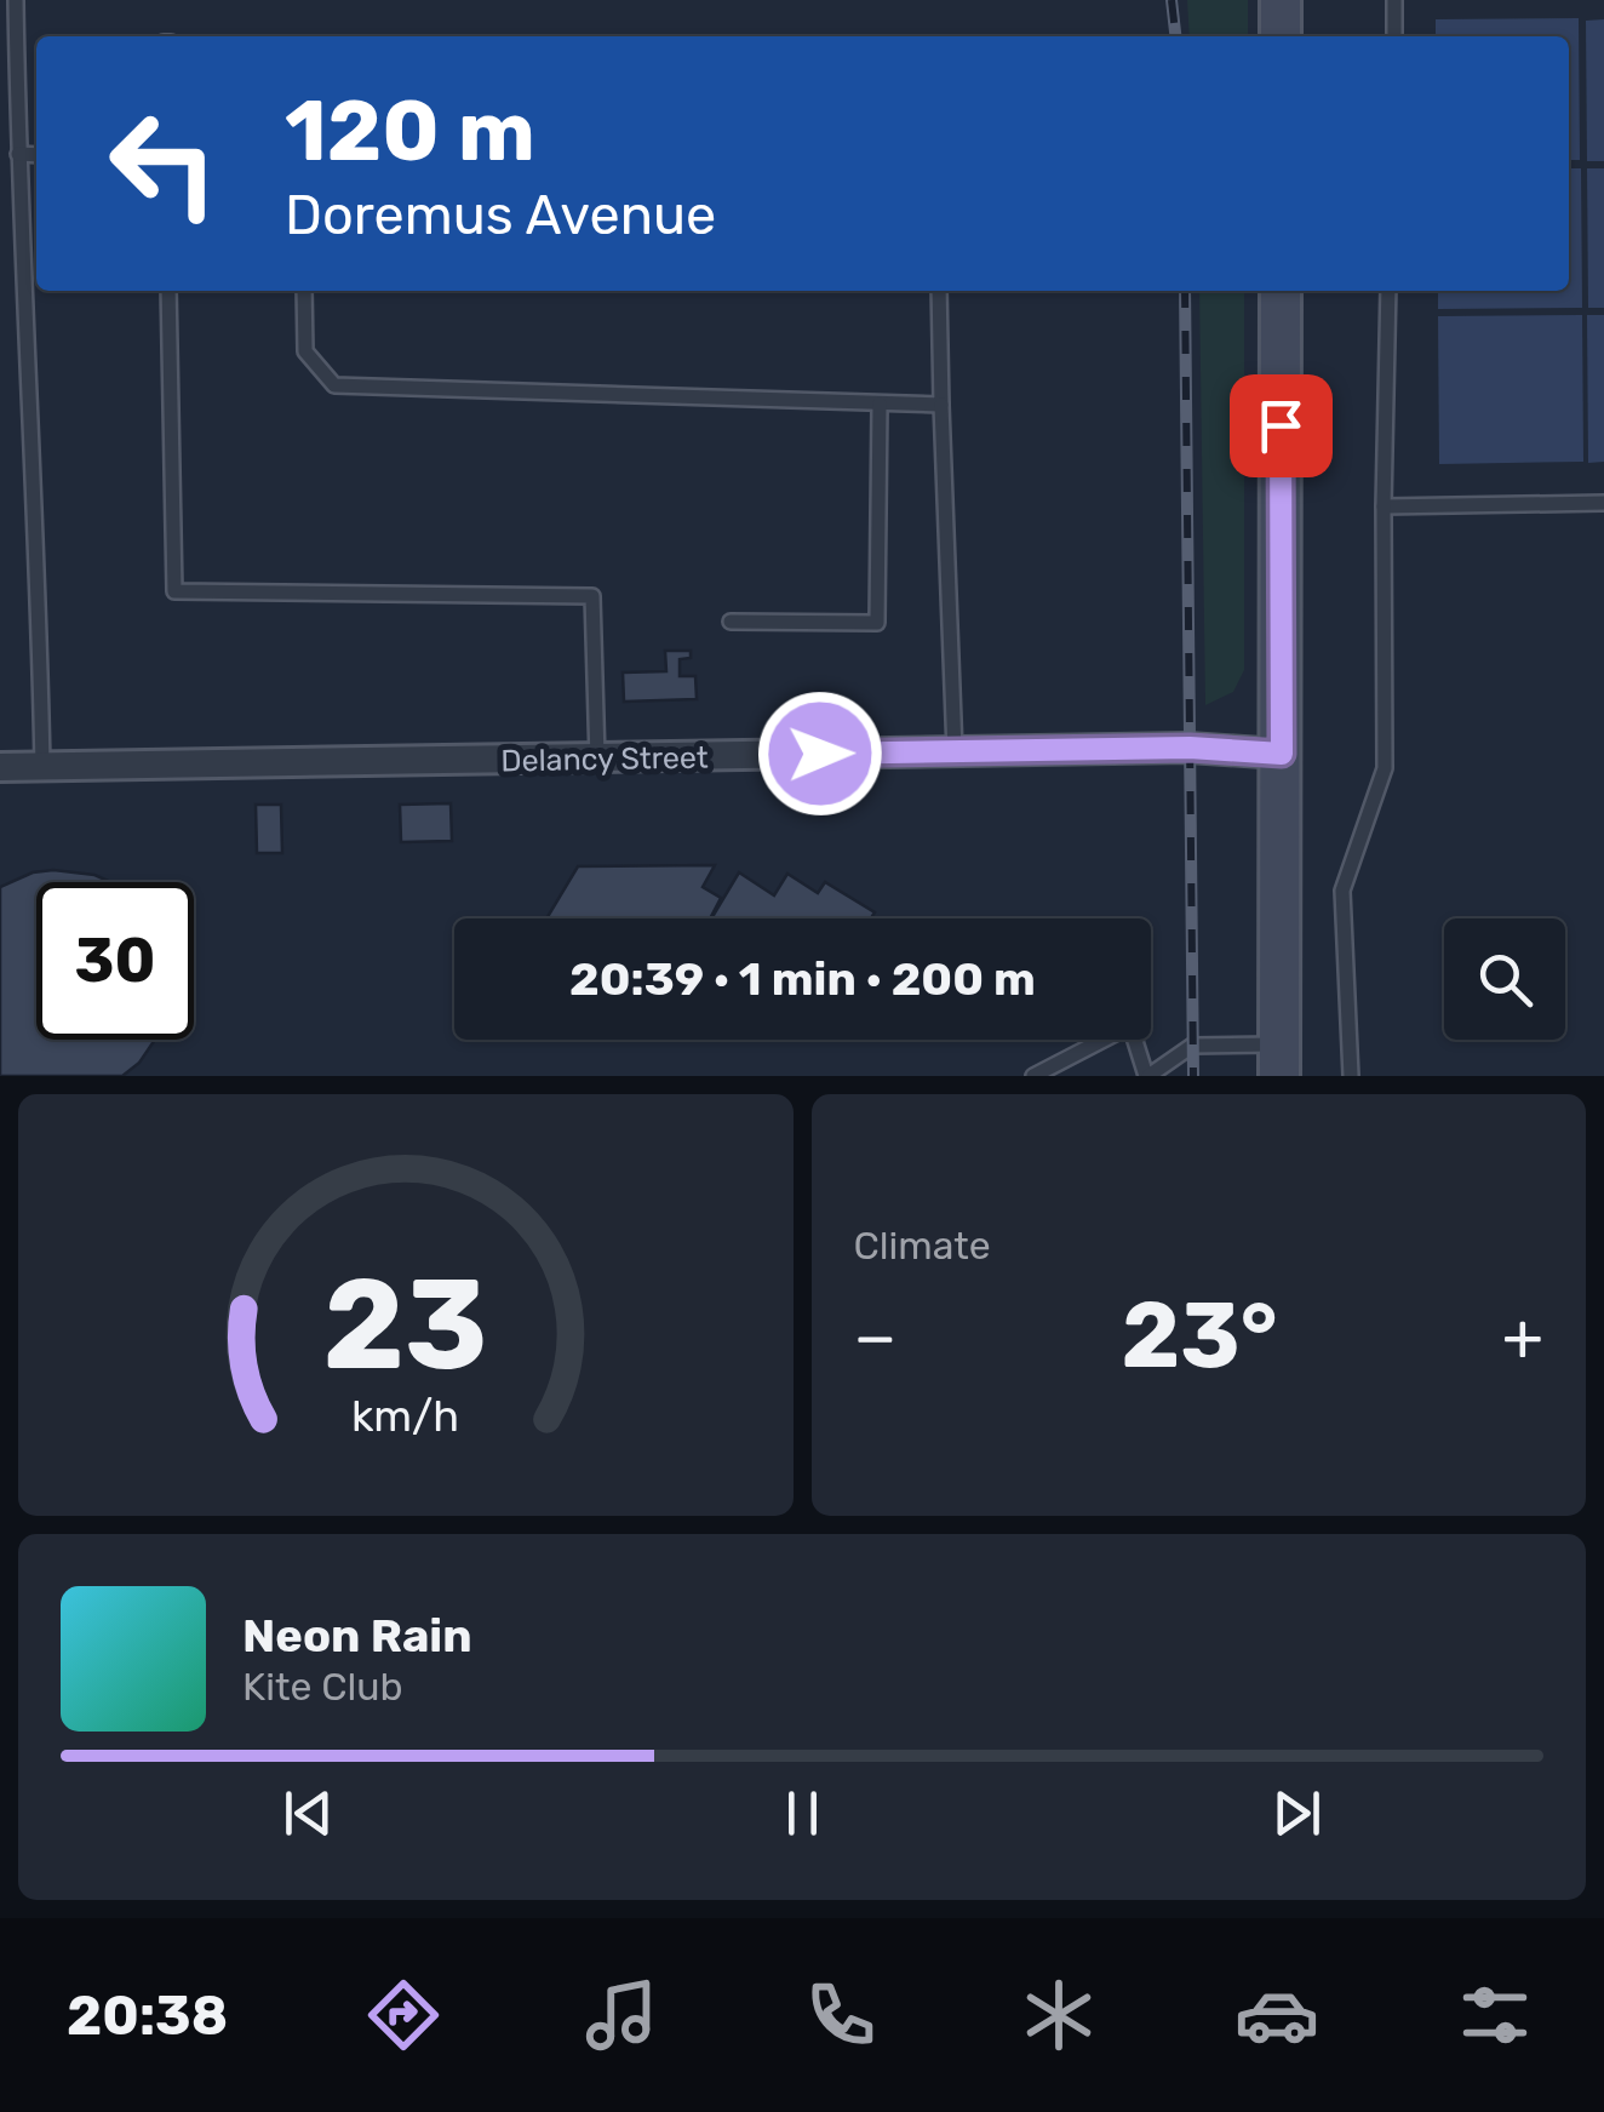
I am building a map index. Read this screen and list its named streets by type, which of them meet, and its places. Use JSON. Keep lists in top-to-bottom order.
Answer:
{
  "streets": {
    "street": ["Delancy Street"]
  },
  "page": {
    "turn": ["120 m", "Doremus Avenue"],
    "limit": "30",
    "trip": "20:39 · 1 min · 200 m",
    "tile": "Climate",
    "heat": ["−", "23°", "+"],
    "song": ["Neon Rain", "Kite Club"],
    "tabs": "20:38",
    "gauge": ["23", "km/h"]
  }
}
